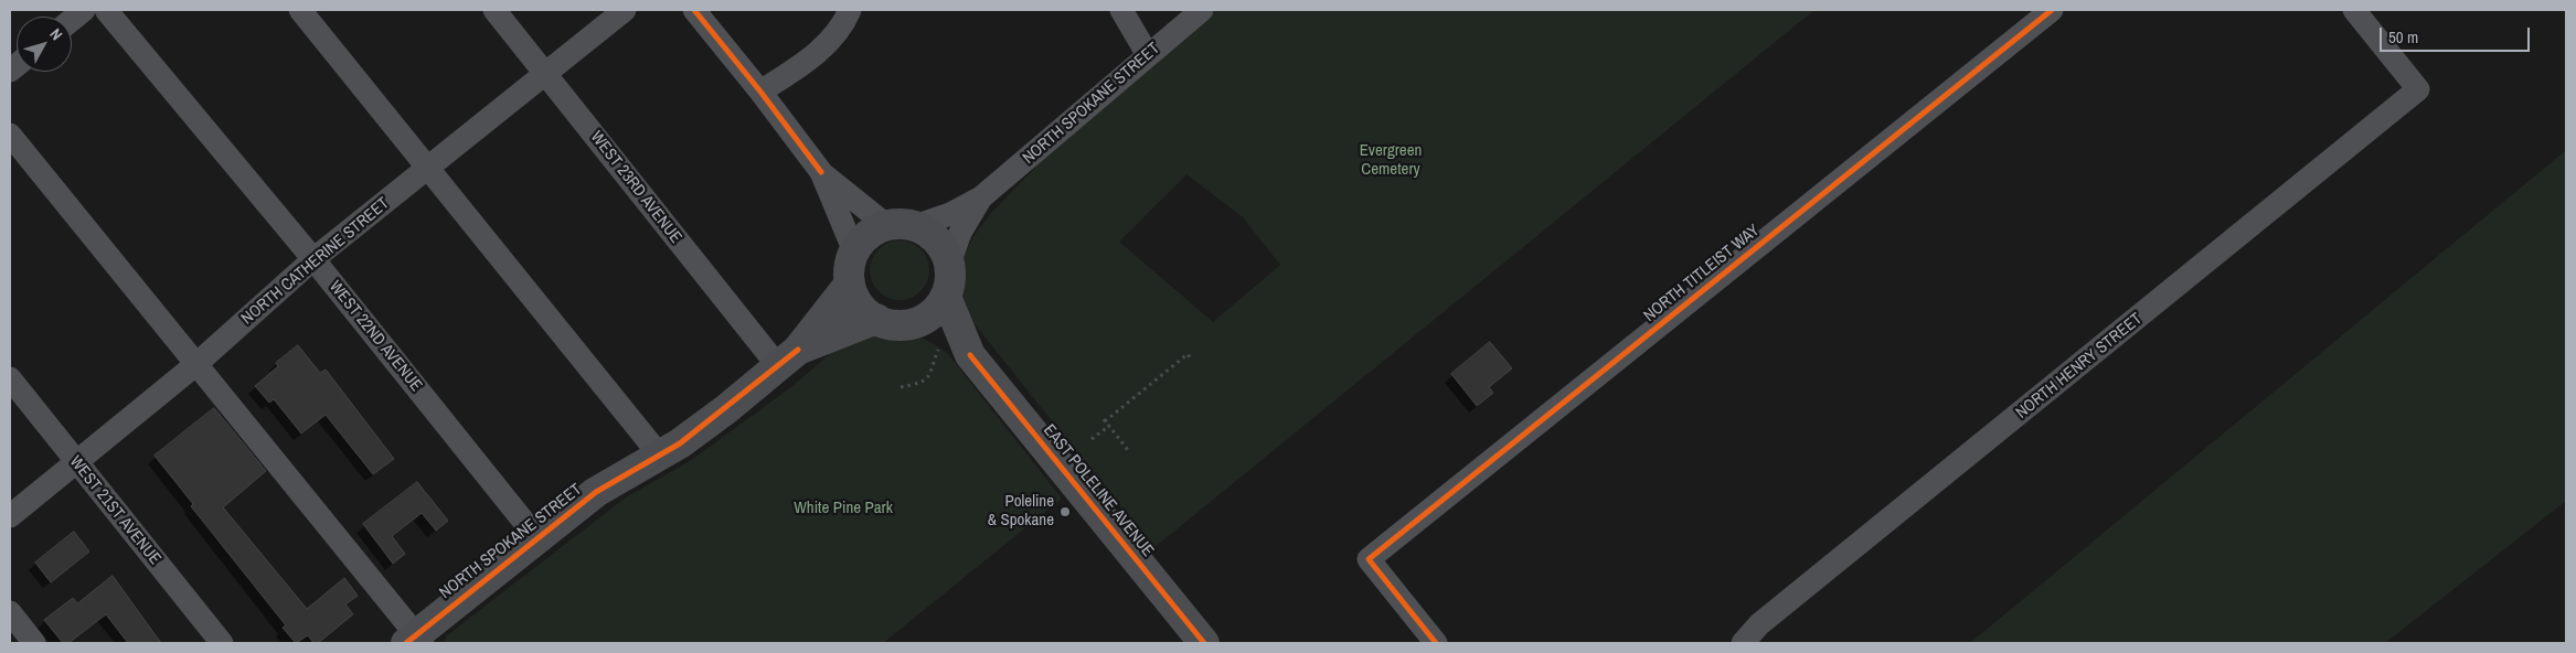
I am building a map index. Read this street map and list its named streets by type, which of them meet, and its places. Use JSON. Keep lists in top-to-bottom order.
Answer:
{
  "streets": {
    "main road": ["NORTH SPOKANE STREET", "EAST POLELINE AVENUE"],
    "street": [
      "WEST 23RD AVENUE",
      "NORTH CATHERINE STREET",
      "NORTH TITLEIST WAY",
      "WEST 22ND AVENUE",
      "NORTH HENRY STREET",
      "WEST 21ST AVENUE"
    ]
  },
  "crossings": [
    ["NORTH SPOKANE STREET", "WEST 23RD AVENUE"],
    ["NORTH SPOKANE STREET", "WEST 22ND AVENUE"],
    ["NORTH SPOKANE STREET", "EAST POLELINE AVENUE"],
    ["WEST 23RD AVENUE", "NORTH CATHERINE STREET"],
    ["NORTH CATHERINE STREET", "WEST 22ND AVENUE"],
    ["NORTH CATHERINE STREET", "WEST 21ST AVENUE"]
  ],
  "parks": ["Evergreen Cemetery", "White Pine Park"],
  "places": ["Poleline & Spokane"],
  "scale_bar": "50 m",
  "north": "top right"
}
